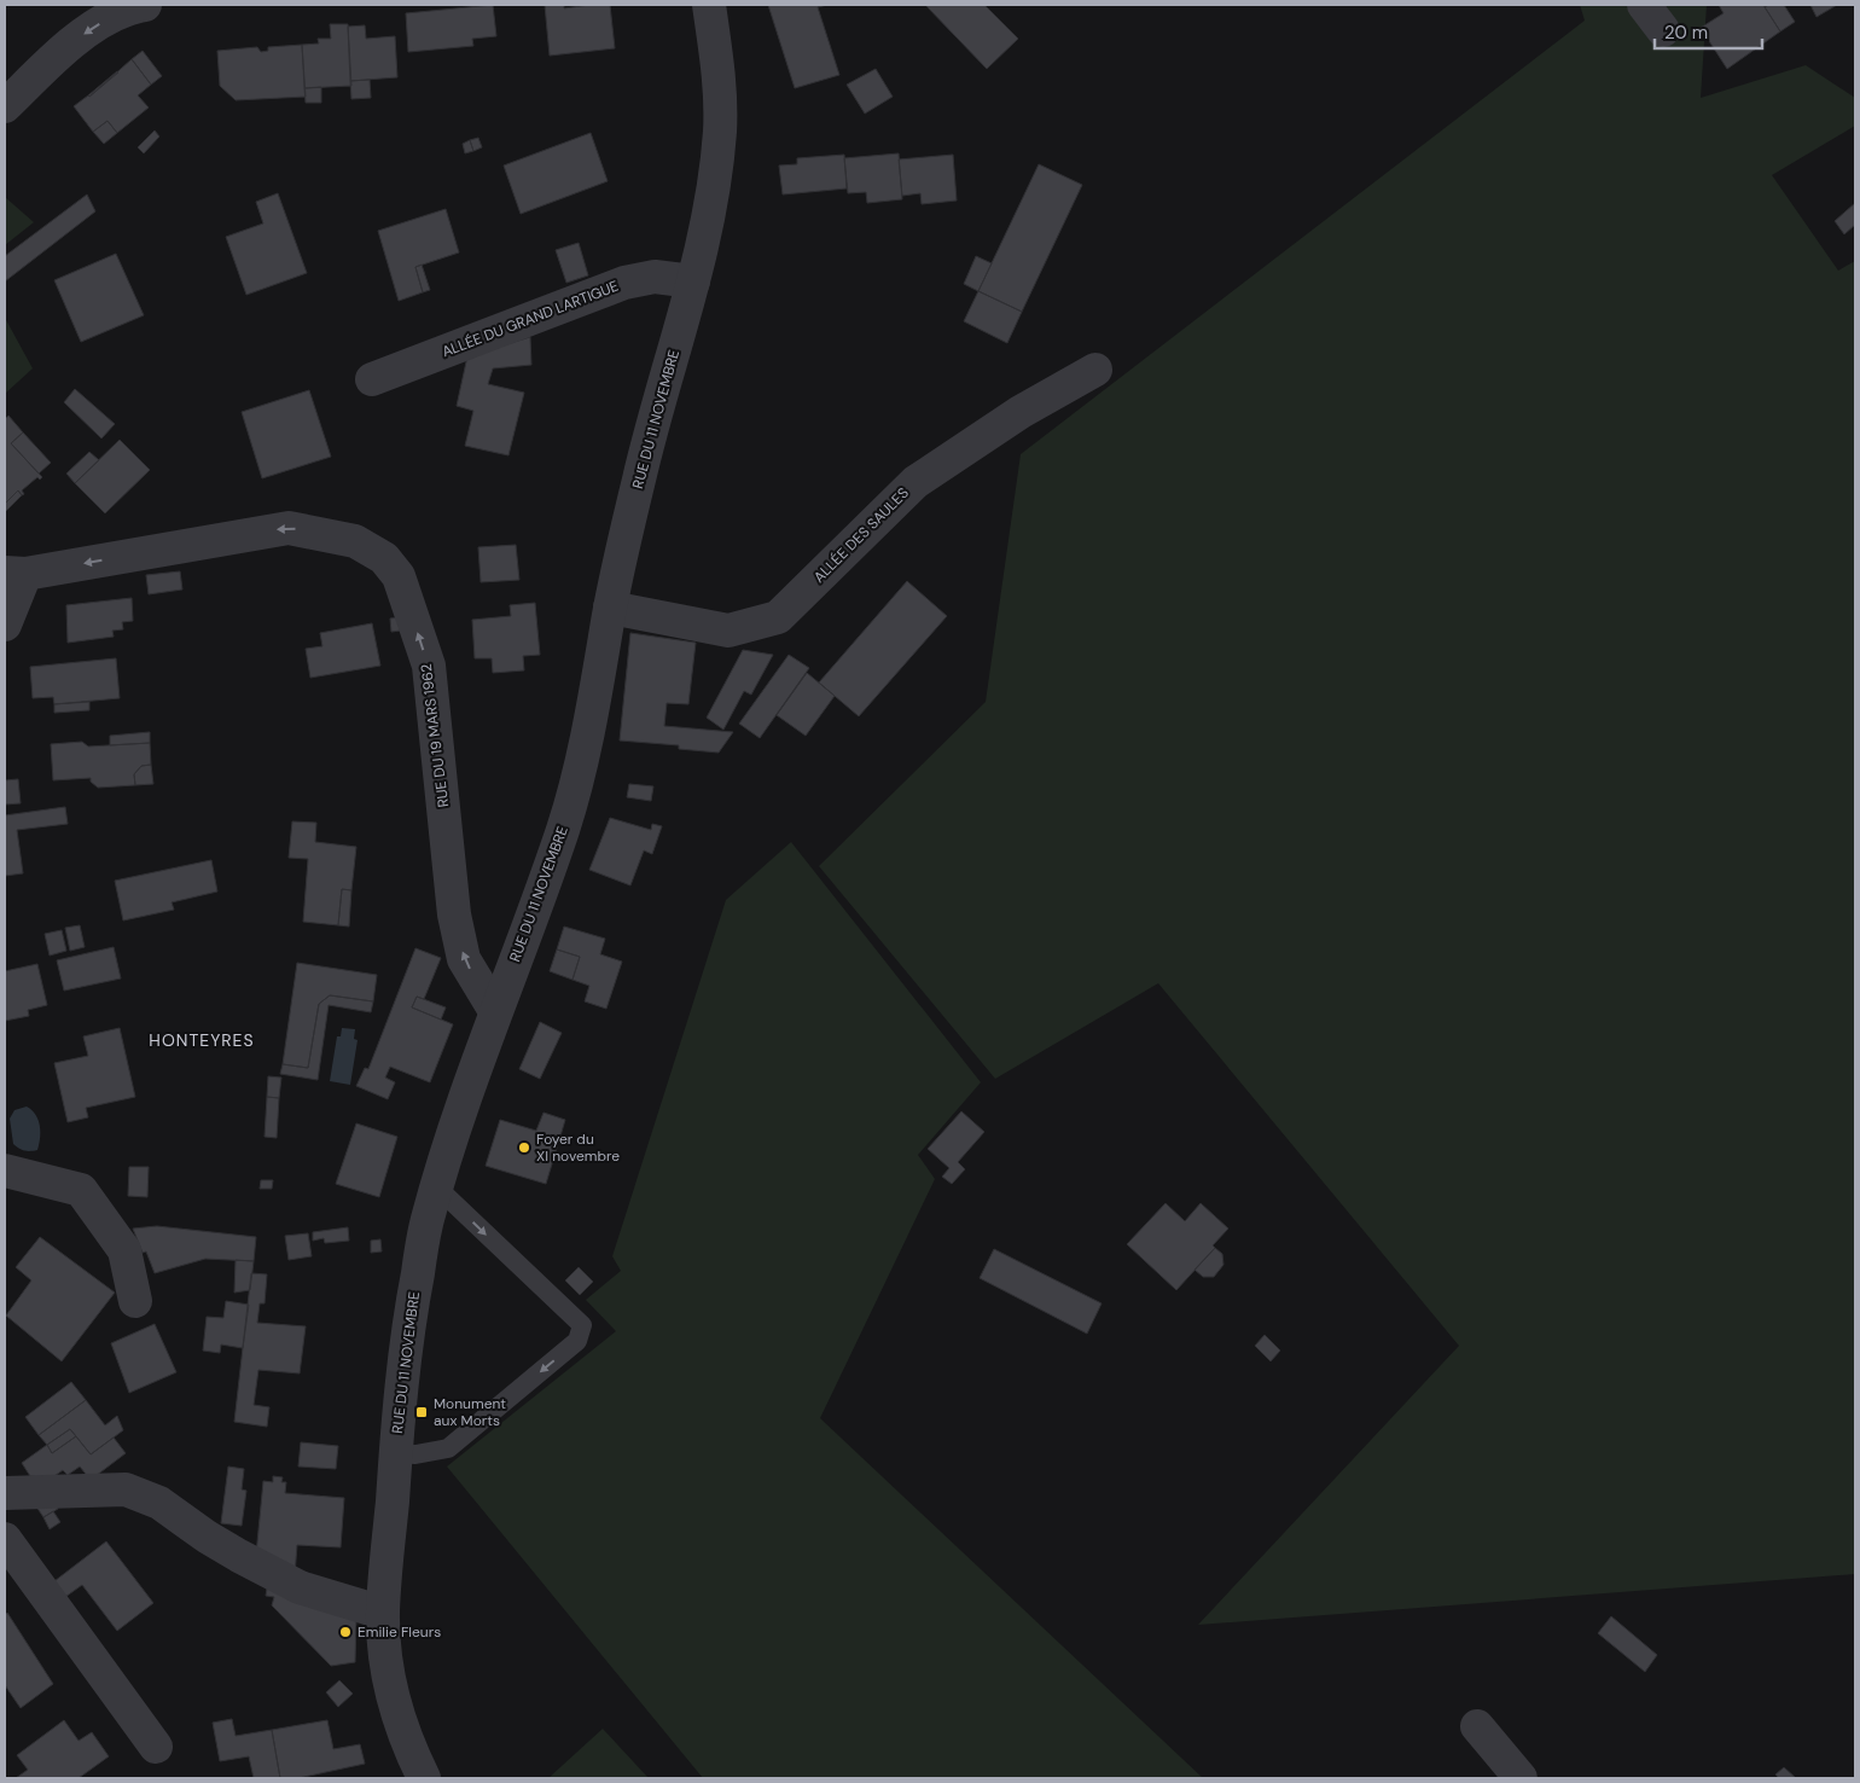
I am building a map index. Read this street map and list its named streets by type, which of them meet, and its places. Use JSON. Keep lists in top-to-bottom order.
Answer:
{
  "streets": {
    "street": [
      "ALLÉE DU GRAND LARTIGUE",
      "RUE DU 11 NOVEMBRE",
      "ALLÉE DES SAULES",
      "RUE DU 19 MARS 1962"
    ]
  },
  "crossings": [
    ["ALLÉE DU GRAND LARTIGUE", "RUE DU 11 NOVEMBRE"],
    ["RUE DU 11 NOVEMBRE", "ALLÉE DES SAULES"],
    ["RUE DU 11 NOVEMBRE", "RUE DU 19 MARS 1962"]
  ],
  "districts": ["HONTEYRES"],
  "places": {
    "other": ["Foyer du XI novembre", "Emilie Fleurs"],
    "transit": ["Monument aux Morts"]
  },
  "scale_bar": "20 m"
}
